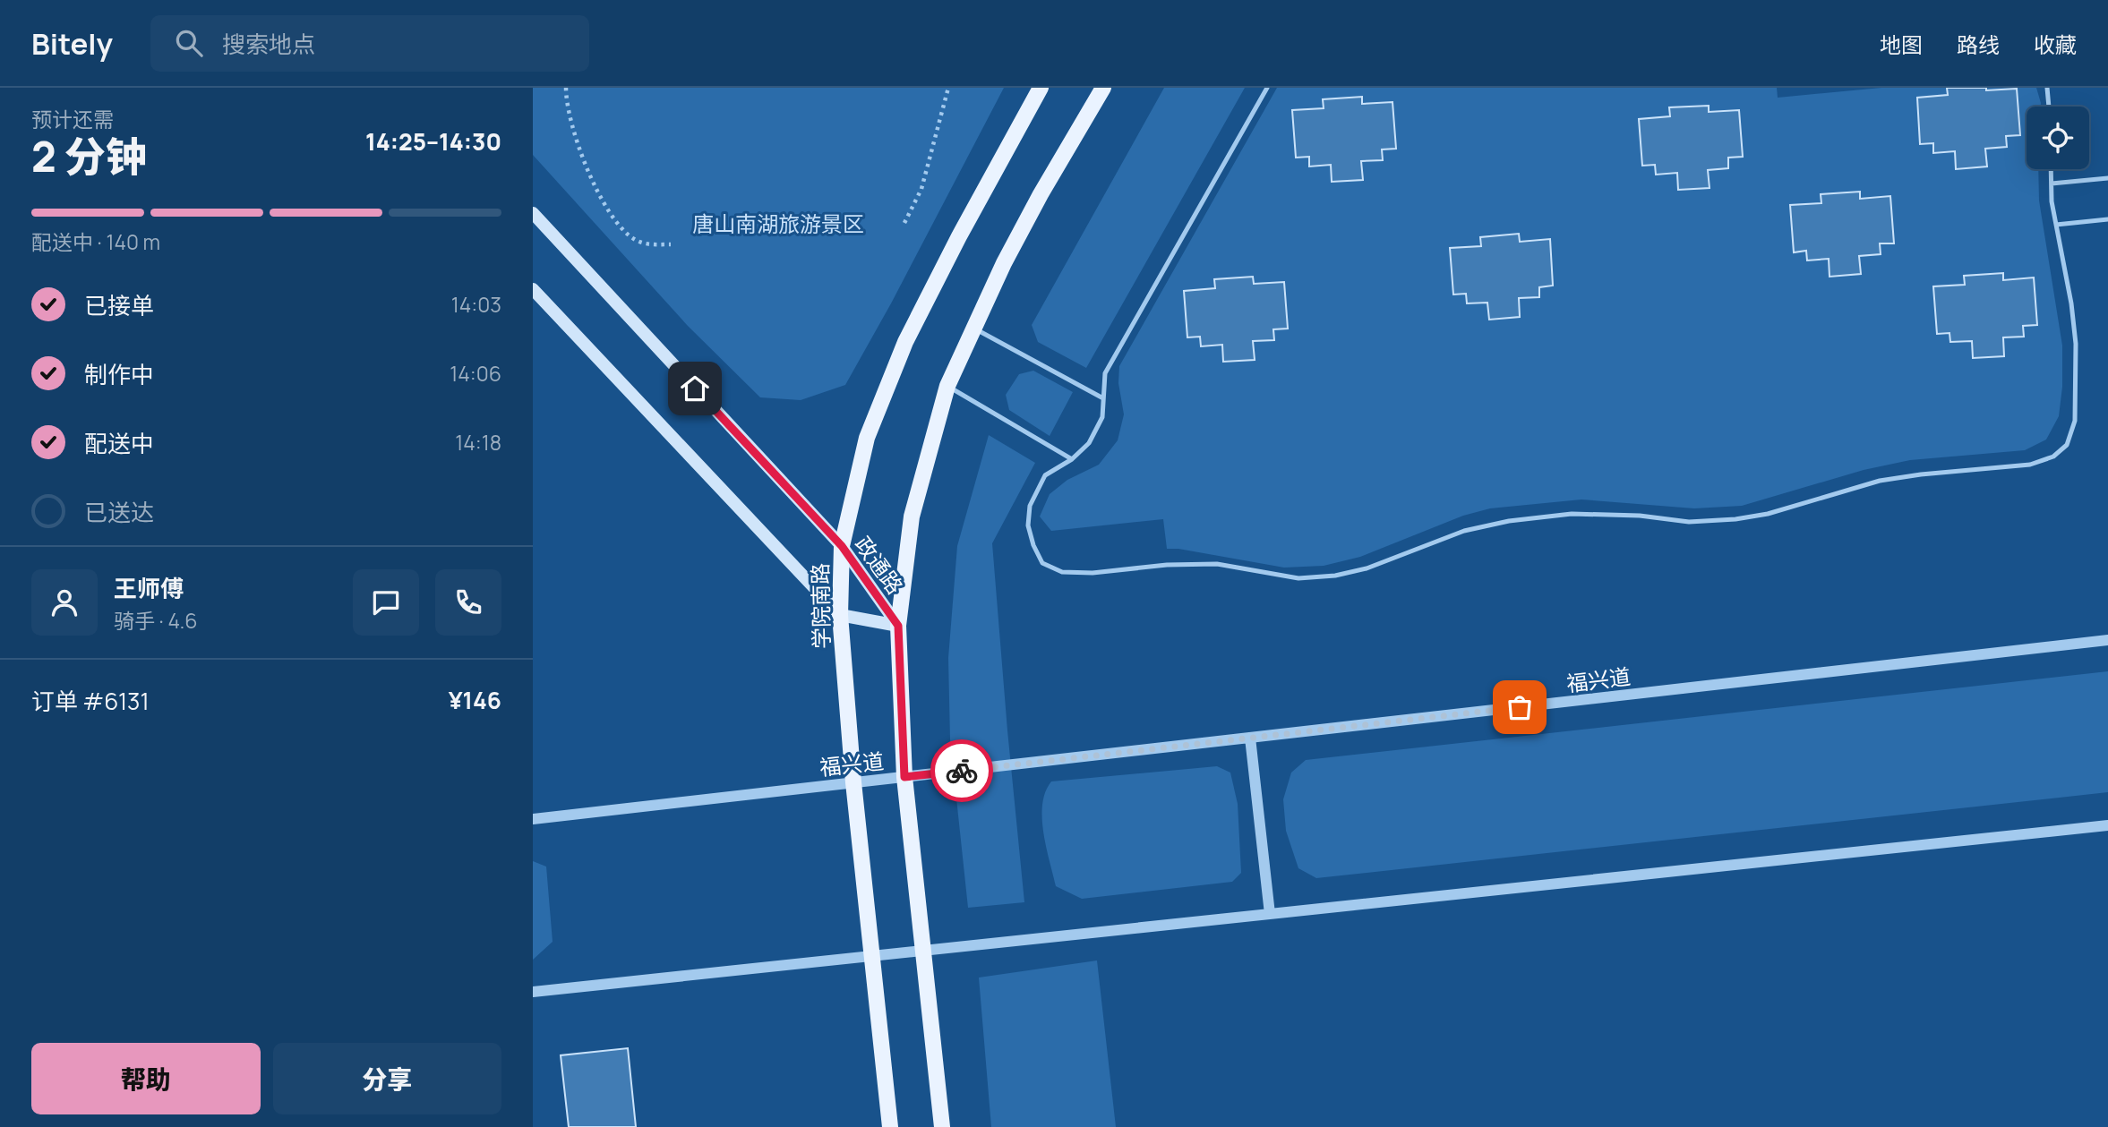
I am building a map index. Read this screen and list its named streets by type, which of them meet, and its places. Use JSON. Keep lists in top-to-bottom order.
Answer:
{
  "streets": {
    "main road": ["政通路", "学院南路"],
    "street": ["福兴道"]
  },
  "crossings": [
    ["政通路", "学院南路"],
    ["学院南路", "福兴道"]
  ],
  "parks": ["唐山南湖旅游景区"],
  "page": {
    "header": "Bitely",
    "search": "搜索地点",
    "nav": ["地图", "路线", "收藏"],
    "heading": ["2 分钟", "预计还需", "14:25–14:30"],
    "panel": [
      "王师傅",
      "骑手 · 4.6",
      "订单 #6131",
      "¥146"
    ],
    "bar": "配送中 · 140 m",
    "list": [
      ["已接单", "14:03"],
      ["制作中", "14:06"],
      ["配送中", "14:18"],
      "已送达"
    ],
    "buttons": ["帮助", "分享"]
  }
}
